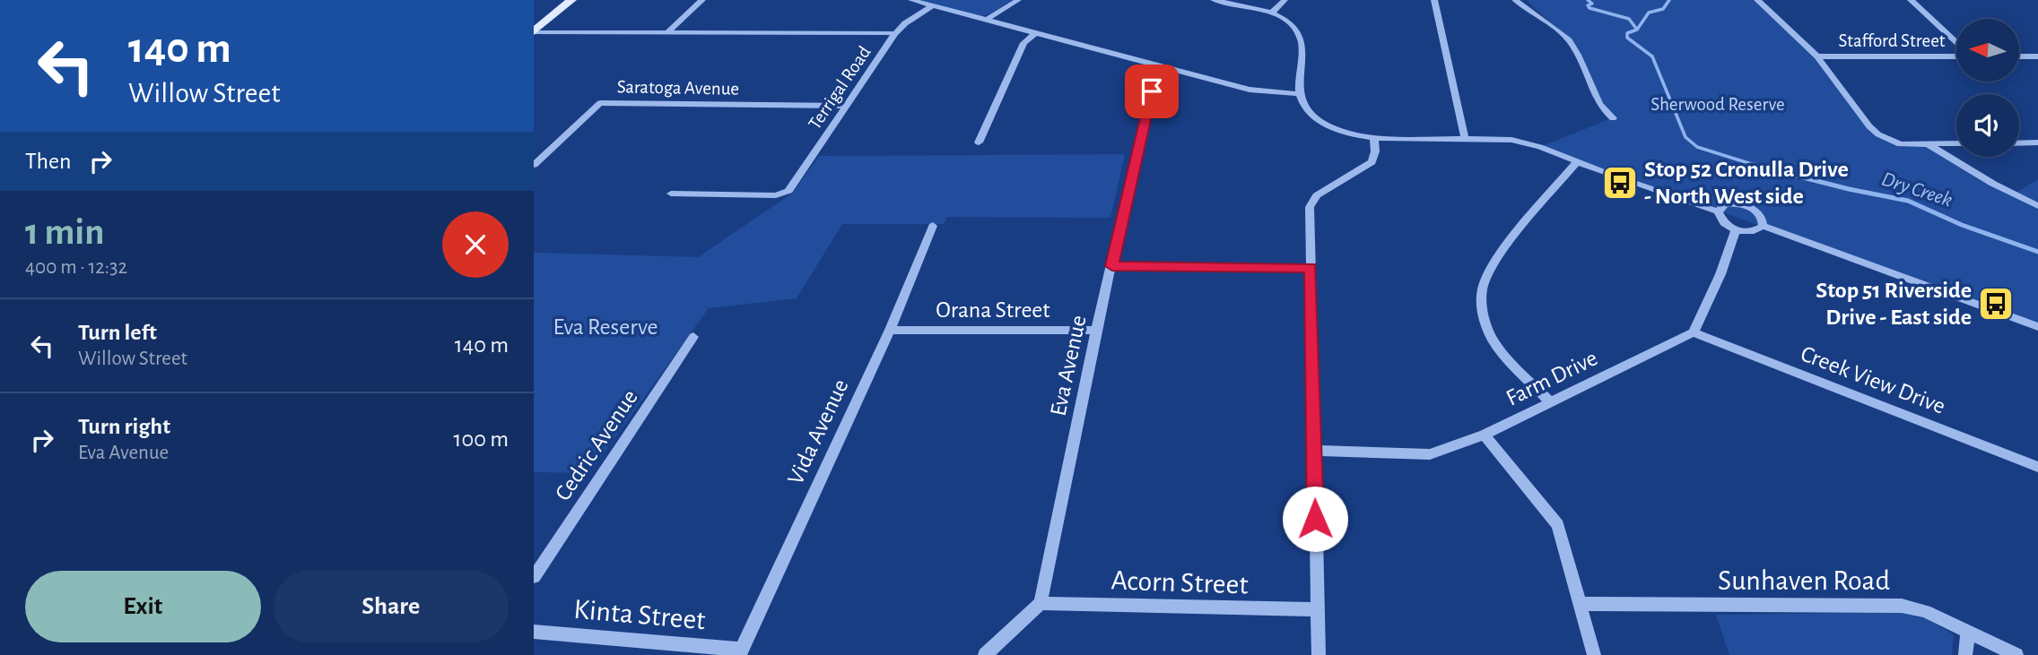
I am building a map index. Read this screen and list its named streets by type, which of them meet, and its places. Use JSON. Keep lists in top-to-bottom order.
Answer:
{
  "streets": {
    "street": [
      "Stafford Street",
      "Saratoga Avenue",
      "Terrigal Road",
      "Orana Street",
      "Eva Avenue",
      "Farm Drive",
      "Creek View Drive",
      "Vida Avenue",
      "Cedric Avenue",
      "Sunhaven Road",
      "Acorn Street",
      "Kinta Street"
    ]
  },
  "crossings": [
    ["Saratoga Avenue", "Terrigal Road"],
    ["Orana Street", "Eva Avenue"],
    ["Orana Street", "Vida Avenue"],
    ["Eva Avenue", "Acorn Street"],
    ["Farm Drive", "Creek View Drive"],
    ["Vida Avenue", "Kinta Street"]
  ],
  "water": ["Dry Creek"],
  "parks": ["Sherwood Reserve", "Eva Reserve"],
  "places": {
    "bus stop": ["Stop 52 Cronulla Drive - North West side", "Stop 51 Riverside Drive - East side"]
  },
  "north": "left",
  "page": {
    "turn": ["140 m", "Willow Street"],
    "then": "Then",
    "heading": ["1 min", "400 m · 12:32"],
    "list": [
      {
        "name": "Turn left",
        "note": "Willow Street",
        "value": "140 m"
      },
      {
        "name": "Turn right",
        "note": "Eva Avenue",
        "value": "100 m"
      }
    ],
    "buttons": ["Exit", "Share"]
  }
}
